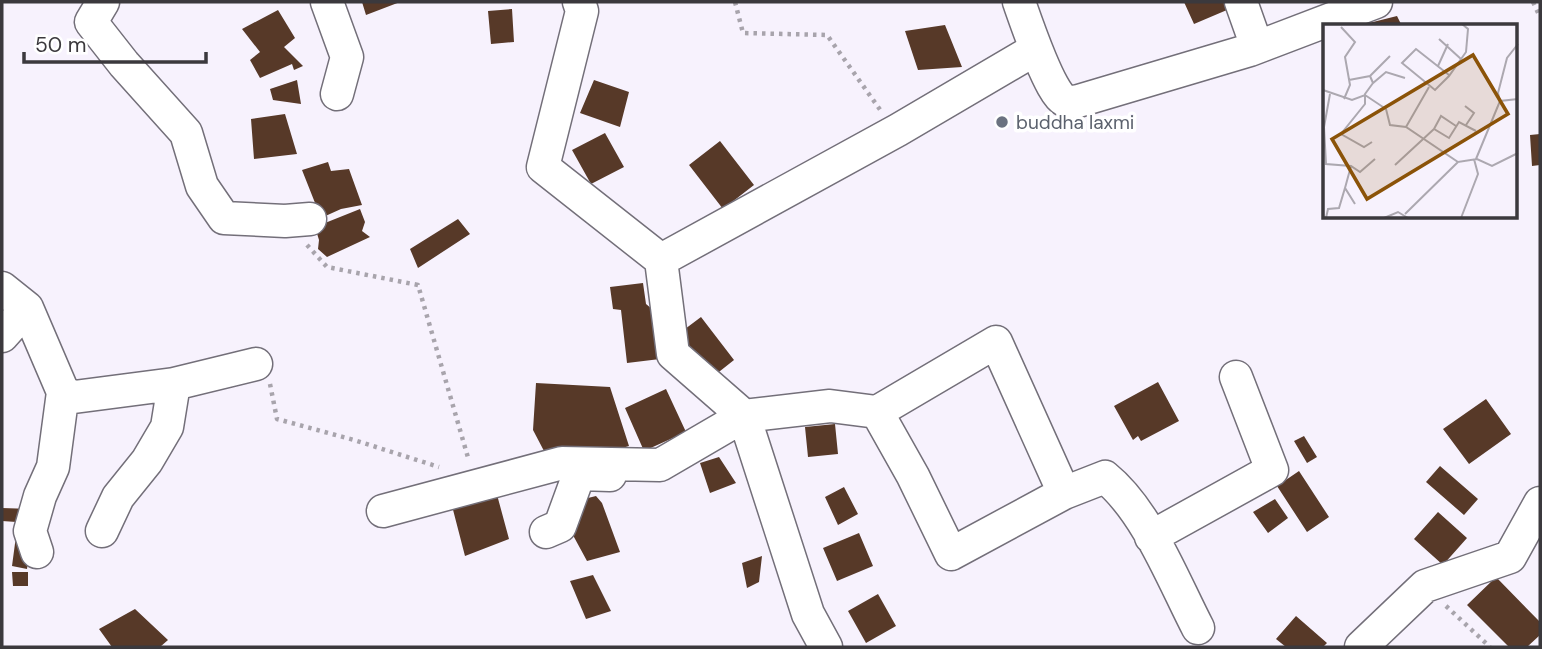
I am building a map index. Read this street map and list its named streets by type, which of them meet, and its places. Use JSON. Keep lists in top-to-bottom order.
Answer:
{
  "places": ["buddha laxmi"],
  "scale_bar": "50 m"
}
